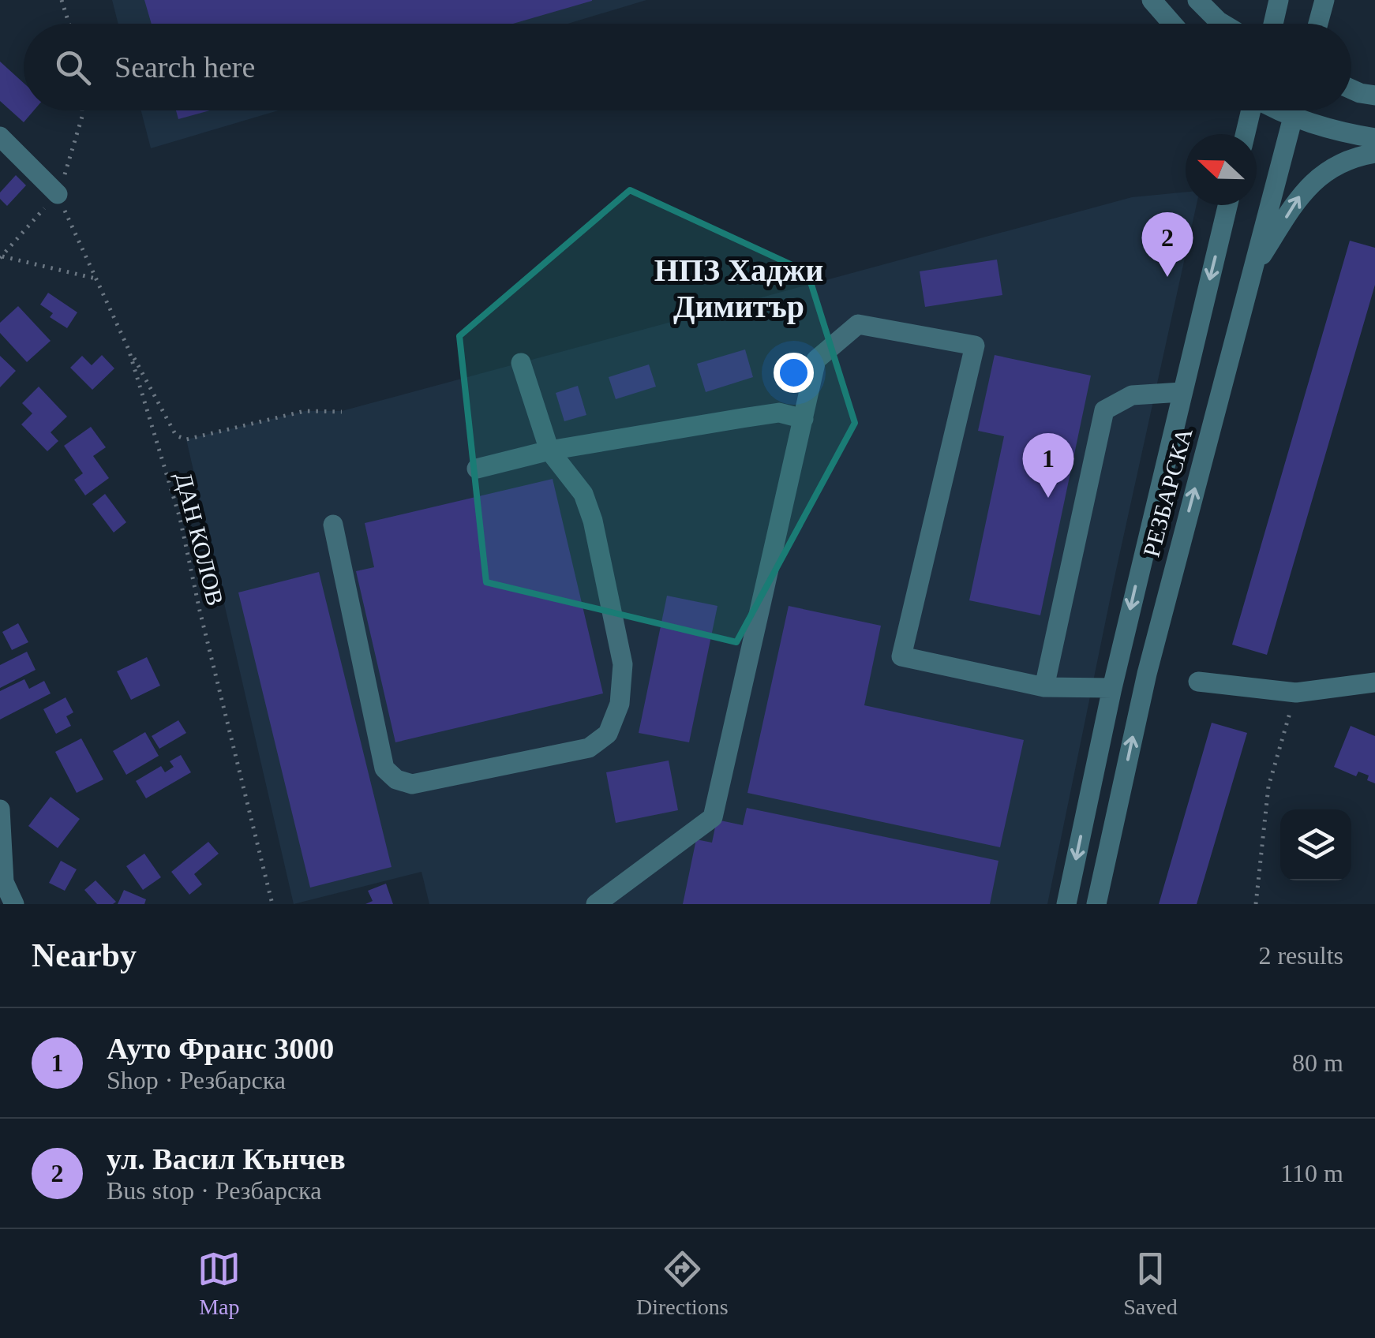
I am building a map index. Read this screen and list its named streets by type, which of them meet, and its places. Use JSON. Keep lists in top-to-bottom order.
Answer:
{
  "streets": {
    "street": ["РЕЗБАРСКА"],
    "path": ["ДАН КОЛОВ"]
  },
  "districts": ["НПЗ Хаджи Димитър"],
  "north": "left",
  "page": {
    "search": "Search here",
    "pins": ["2", "1"],
    "heading": ["Nearby", "2 results"],
    "list": [
      {
        "mark": "1",
        "name": "Ауто Франс 3000",
        "note": "Shop · Резбарска",
        "value": "80 m"
      },
      {
        "mark": "2",
        "name": "ул. Васил Кънчев",
        "note": "Bus stop · Резбарска",
        "value": "110 m"
      }
    ],
    "nav": ["Map", "Directions", "Saved"]
  }
}
